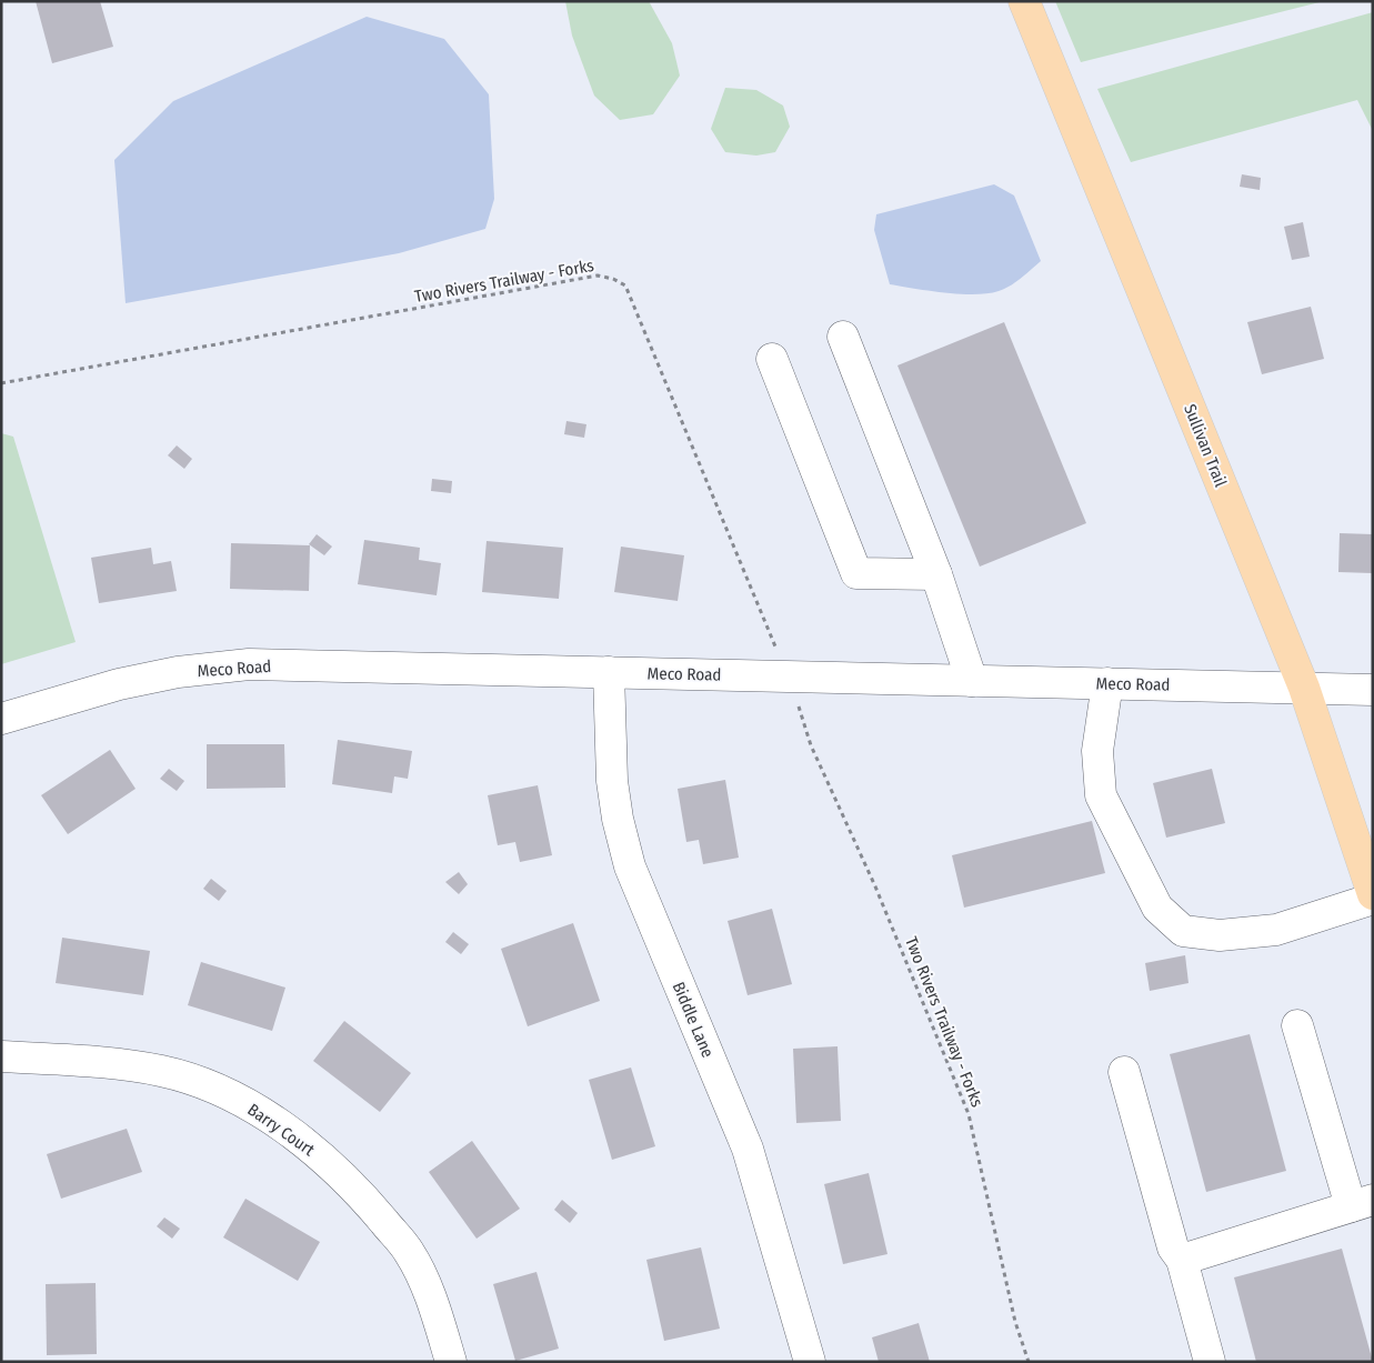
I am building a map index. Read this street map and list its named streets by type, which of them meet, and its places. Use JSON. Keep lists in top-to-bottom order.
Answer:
{
  "streets": {
    "main road": ["Sullivan Trail"],
    "street": ["Meco Road", "Biddle Lane", "Barry Court"],
    "path": ["Two Rivers Trailway - Forks"]
  },
  "crossings": [
    ["Sullivan Trail", "Meco Road"],
    ["Meco Road", "Biddle Lane"]
  ]
}
